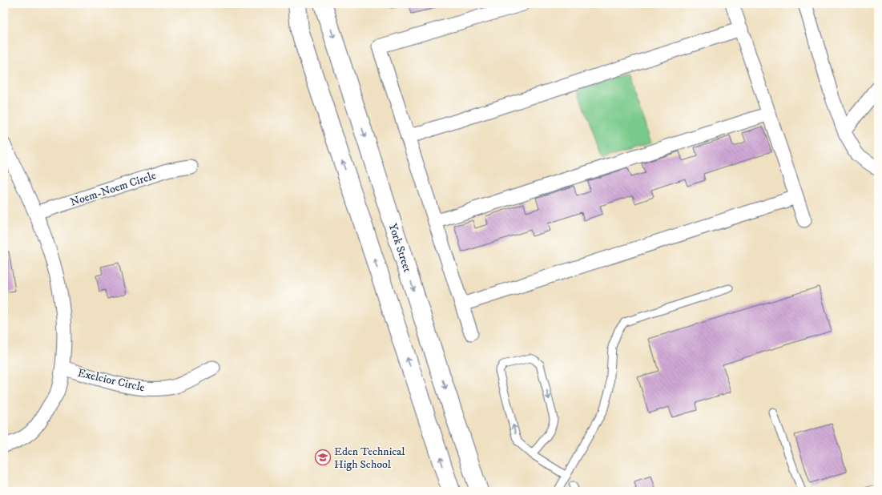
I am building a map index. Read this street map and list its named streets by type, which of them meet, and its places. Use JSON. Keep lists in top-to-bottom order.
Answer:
{
  "streets": {
    "main road": ["York Street"],
    "street": ["Noem-Noem Circle", "Exelcior Circle"]
  },
  "places": {
    "school or university": ["Eden Technical High School"]
  }
}
